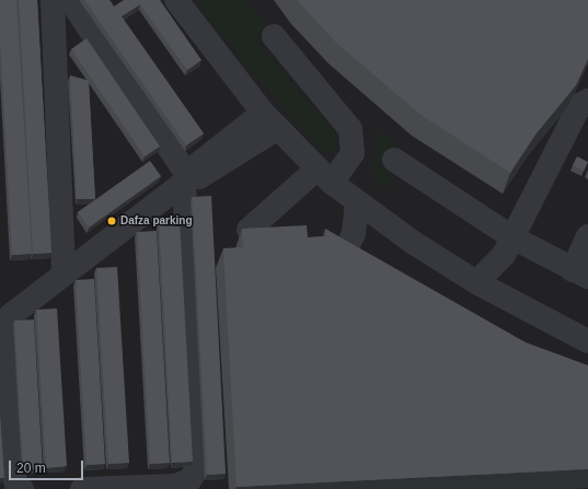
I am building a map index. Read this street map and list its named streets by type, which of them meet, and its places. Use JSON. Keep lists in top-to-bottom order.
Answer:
{
  "places": ["Dafza parking"],
  "scale_bar": "20 m"
}
